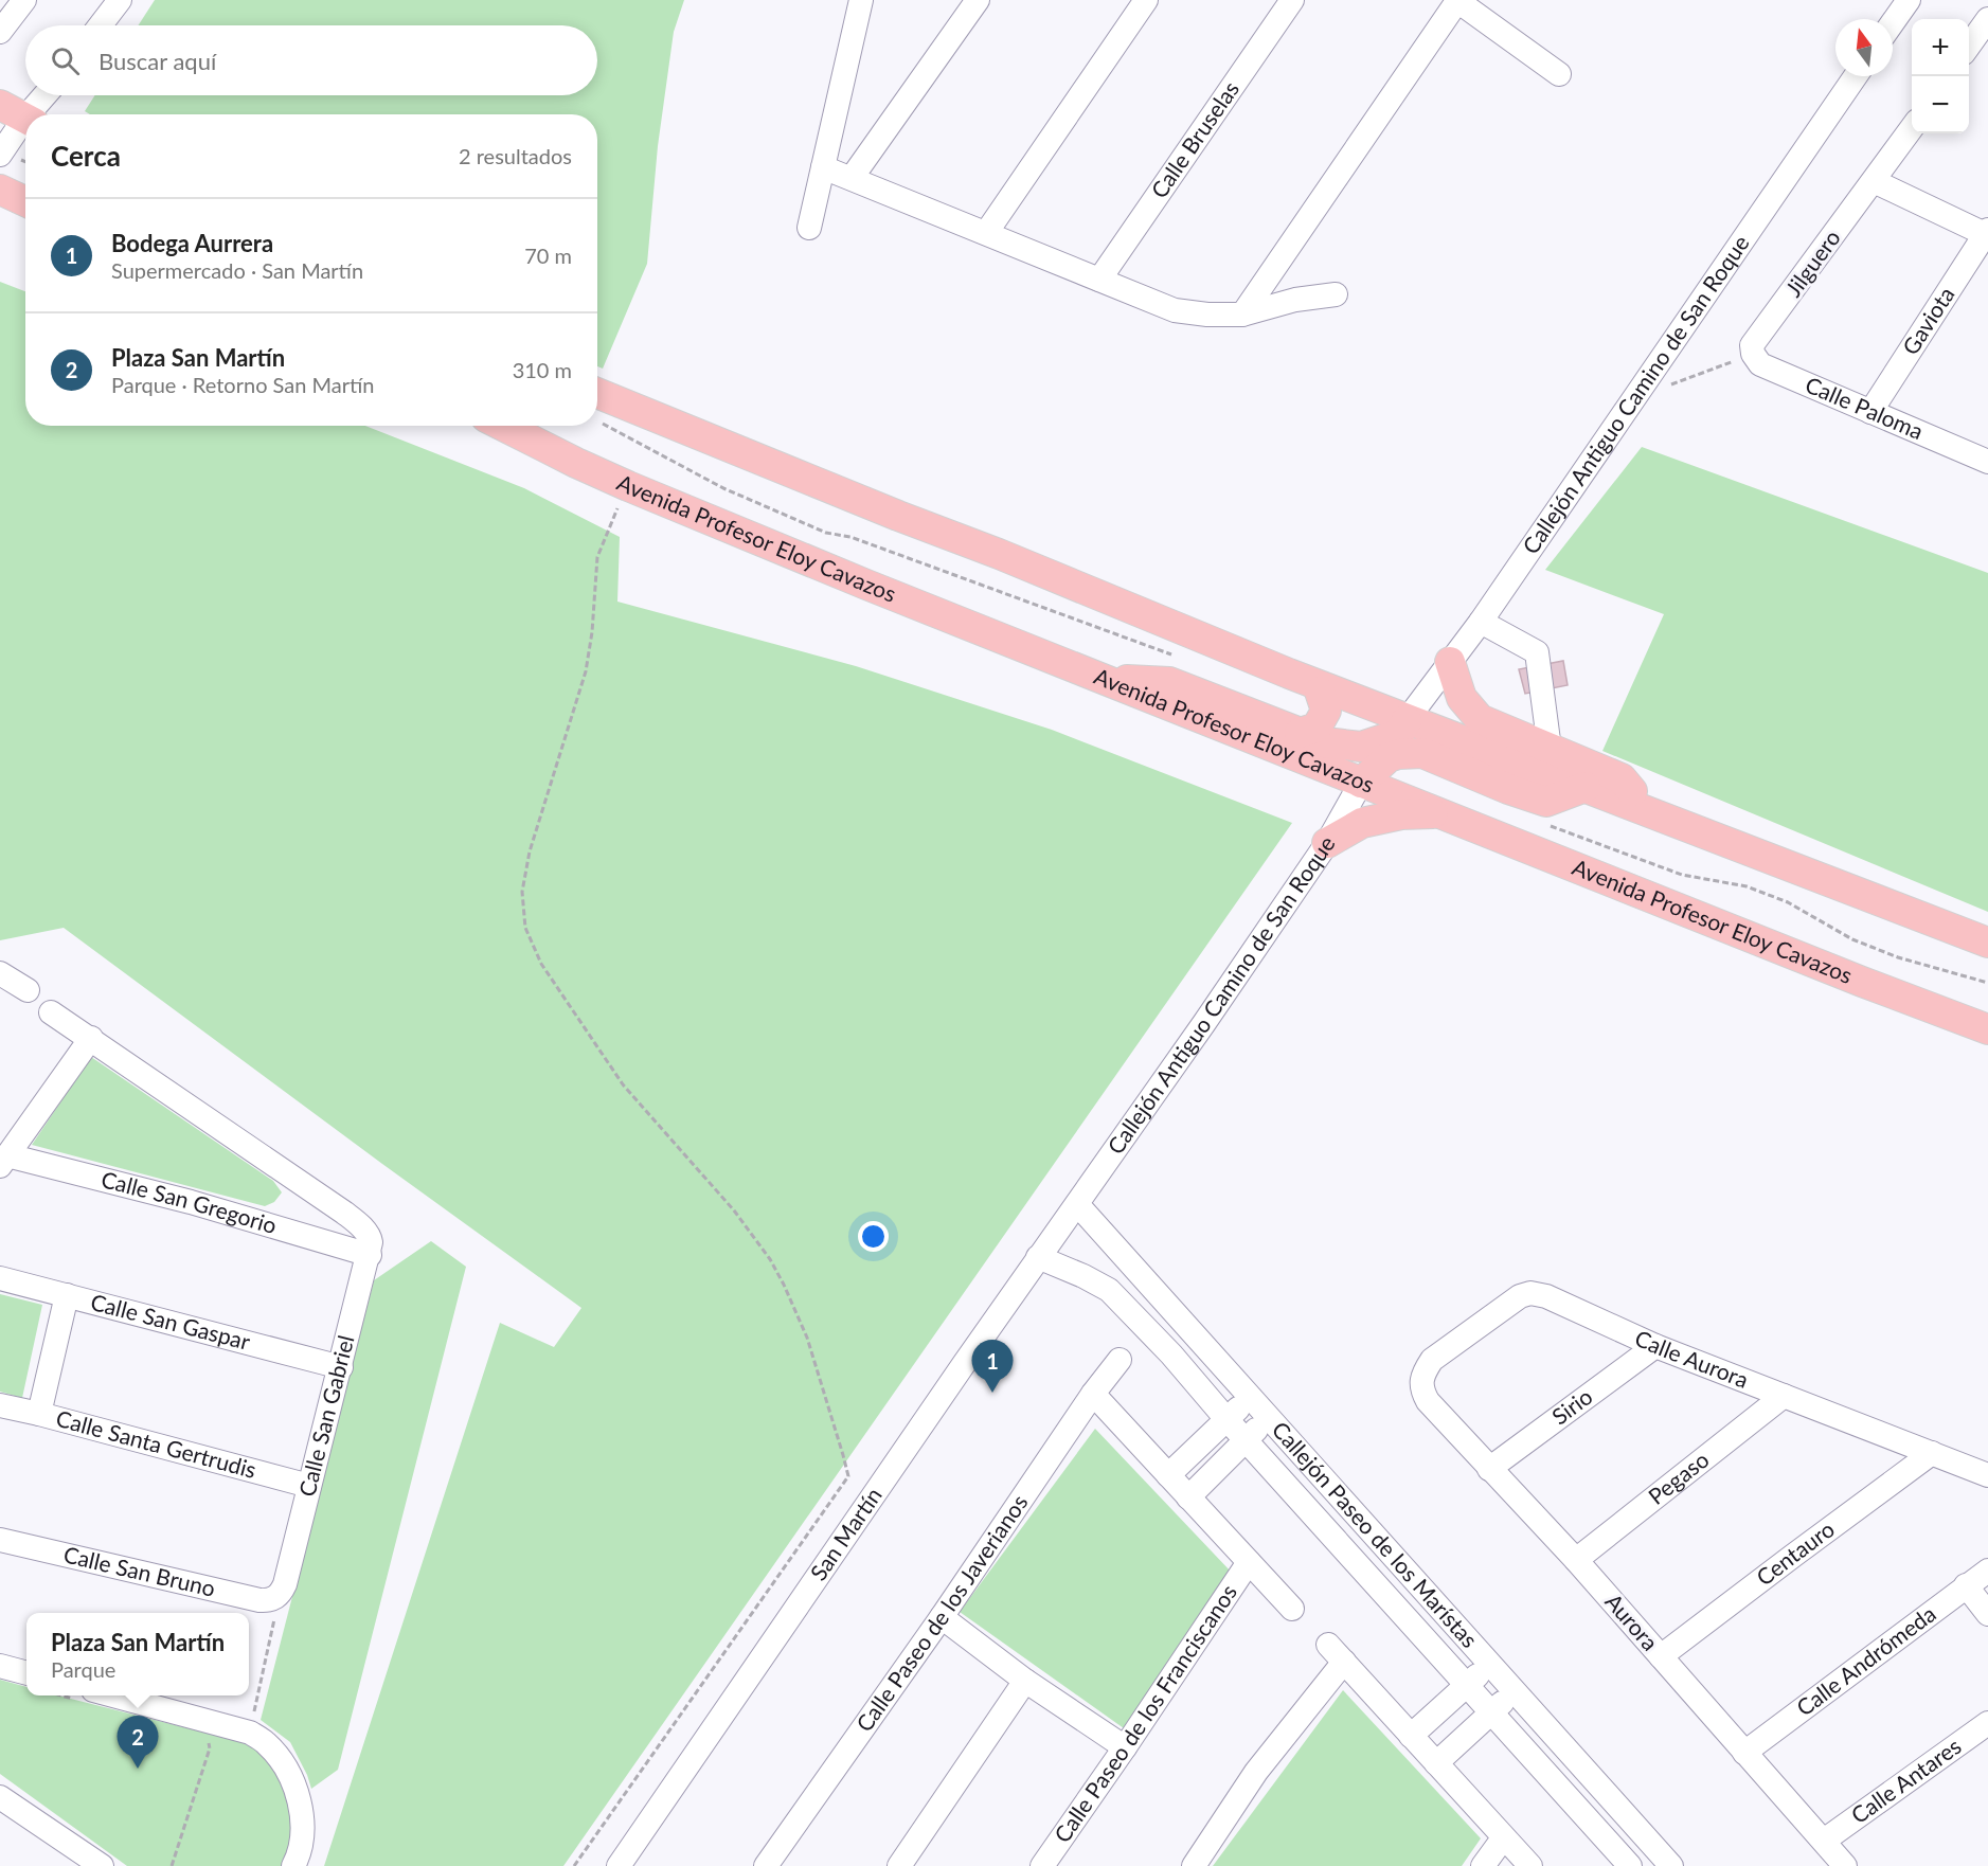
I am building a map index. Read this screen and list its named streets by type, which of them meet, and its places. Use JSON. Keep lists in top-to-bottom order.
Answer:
{
  "streets": {
    "main road": ["Avenida Profesor Eloy Cavazos"],
    "street": [
      "Calle Bruselas",
      "Jilguero",
      "Gaviota",
      "Callejón Antiguo Camino de San Roque",
      "Calle Paloma",
      "Calle San Gregorio",
      "Calle San Gaspar",
      "Calle Aurora",
      "Sirio",
      "Calle San Gabriel",
      "Calle Santa Gertrudis",
      "Pegaso",
      "San Martín",
      "Callejón Paseo de los Marístas",
      "Centauro",
      "Calle San Bruno",
      "Calle Paseo de los Javerianos",
      "Aurora",
      "Calle Andrómeda",
      "Calle Paseo de los Franciscanos",
      "Calle Antares"
    ]
  },
  "crossings": [
    ["Jilguero", "Calle Paloma"],
    ["Gaviota", "Calle Paloma"],
    ["Callejón Antiguo Camino de San Roque", "Avenida Profesor Eloy Cavazos"],
    ["Callejón Antiguo Camino de San Roque", "San Martín"],
    ["Callejón Antiguo Camino de San Roque", "Callejón Paseo de los Marístas"],
    ["Calle San Gregorio", "Calle San Gabriel"],
    ["Calle San Gaspar", "Calle San Gabriel"],
    ["Calle Aurora", "Sirio"],
    ["Calle Aurora", "Pegaso"],
    ["Calle Aurora", "Centauro"],
    ["Calle Aurora", "Aurora"],
    ["Sirio", "Aurora"],
    ["Calle San Gabriel", "Calle Santa Gertrudis"],
    ["Calle San Gabriel", "Calle San Bruno"],
    ["Pegaso", "Aurora"],
    ["San Martín", "Callejón Paseo de los Marístas"],
    ["Centauro", "Aurora"],
    ["Aurora", "Calle Andrómeda"],
    ["Aurora", "Calle Antares"]
  ],
  "north": "top",
  "page": {
    "map_buttons": ["+", "−"],
    "search": "Buscar aquí",
    "heading": ["Cerca", "2 resultados"],
    "list": [
      {
        "mark": "1",
        "name": "Bodega Aurrera",
        "note": "Supermercado · San Martín",
        "value": "70 m"
      },
      {
        "mark": "2",
        "name": "Plaza San Martín",
        "note": "Parque · Retorno San Martín",
        "value": "310 m"
      }
    ],
    "pins": ["1", "2"],
    "popup": ["Plaza San Martín", "Parque"]
  }
}
